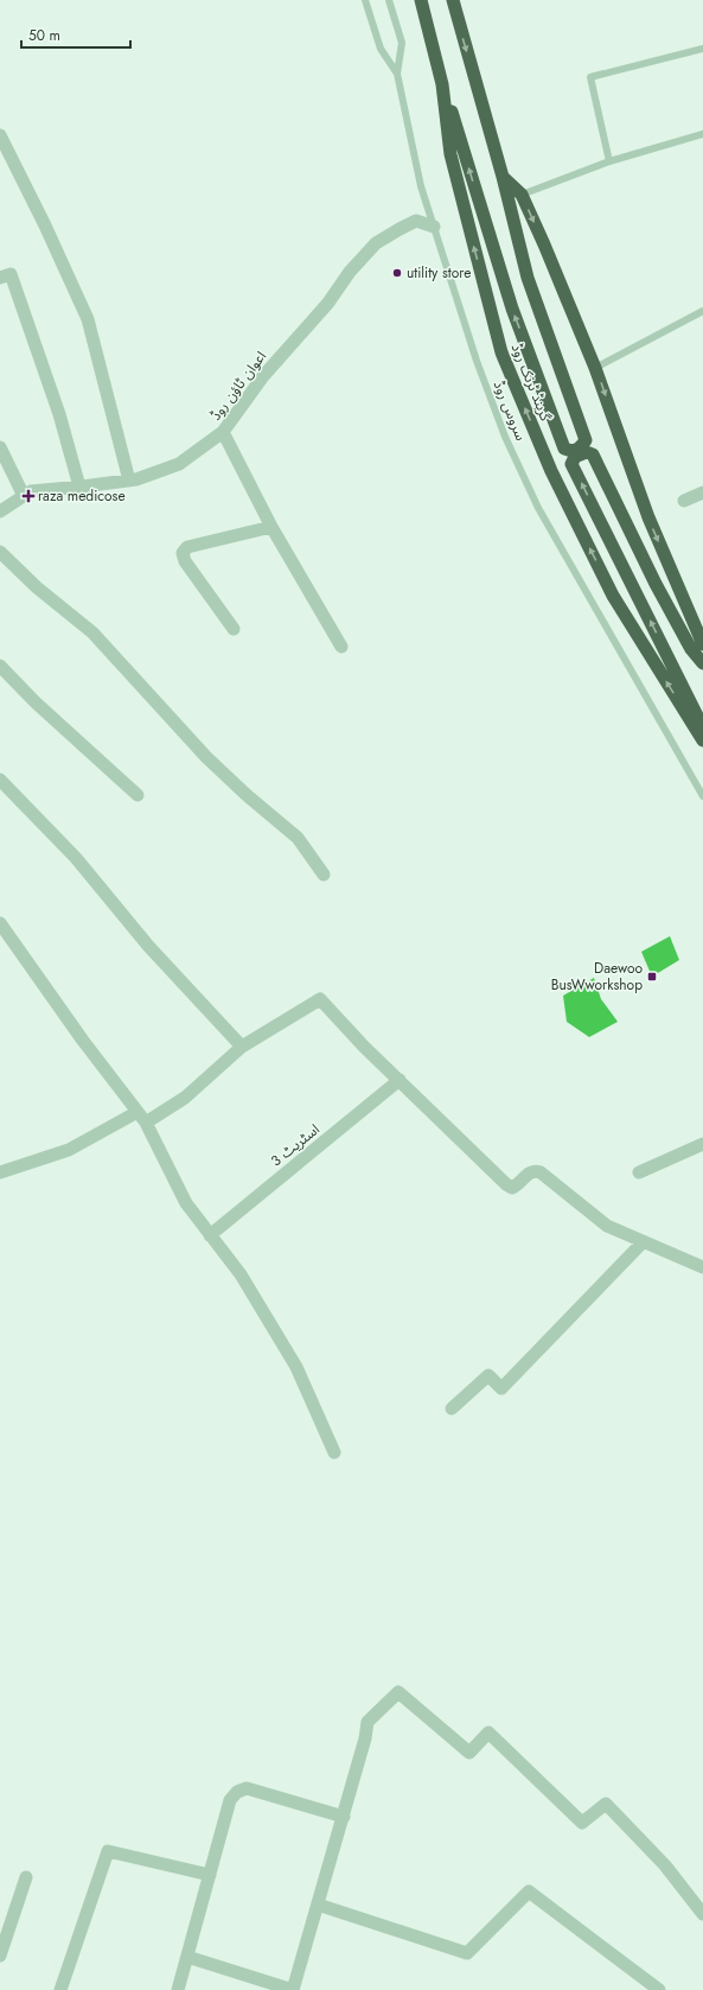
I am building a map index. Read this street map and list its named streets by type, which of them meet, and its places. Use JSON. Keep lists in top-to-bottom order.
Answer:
{
  "streets": {
    "highway": ["گرینڈ ٹرنک روڈ"],
    "street": ["اعوان ٹاؤن روڈ", "اسٹریٹ 3"],
    "lane": ["سروس روڈ"]
  },
  "crossings": [
    ["اعوان ٹاؤن روڈ", "سروس روڈ"]
  ],
  "places": {
    "other": ["utility store"],
    "health": ["raza medicose"],
    "transit": ["Daewoo BusWworkshop"]
  },
  "scale_bar": "50 m"
}
